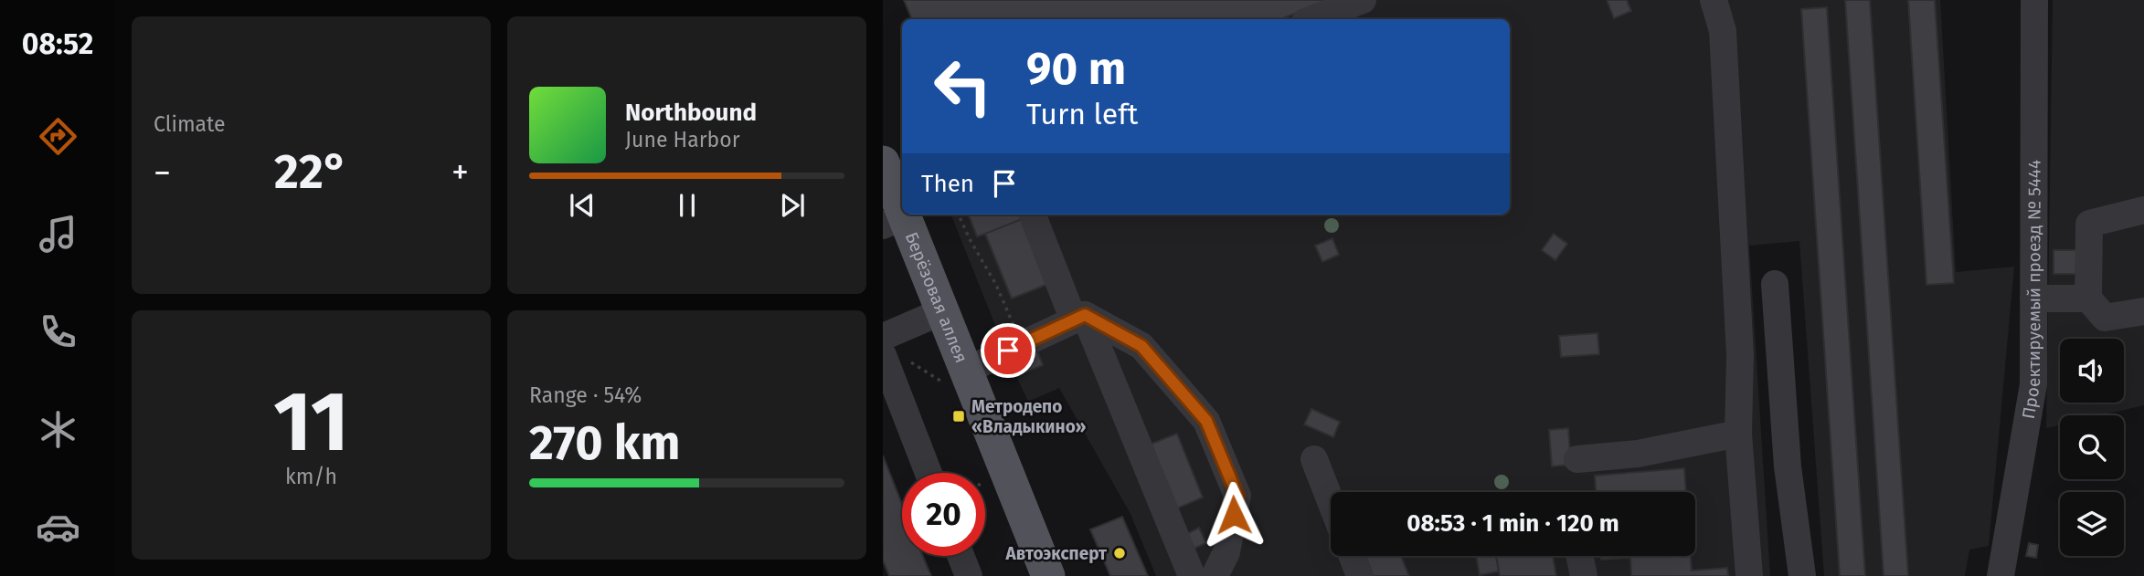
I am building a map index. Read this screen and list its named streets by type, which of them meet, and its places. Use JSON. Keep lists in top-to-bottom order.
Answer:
{
  "streets": {
    "main road": ["Берёзовая аллея"],
    "street": ["Проектируемый проезд № 5444"]
  },
  "places": {
    "transit": ["Метродепо «Владыкино»"],
    "other": ["Автоэксперт"]
  },
  "page": {
    "tabs": "08:52",
    "tile": [
      "Climate",
      ["11", "km/h"],
      ["Range · 54%", "270 km"]
    ],
    "turn": ["90 m", "Turn left"],
    "song": ["Northbound", "June Harbor"],
    "heat": ["−", "22°", "+"],
    "then": "Then",
    "limit": "20",
    "trip": "08:53 · 1 min · 120 m"
  }
}
